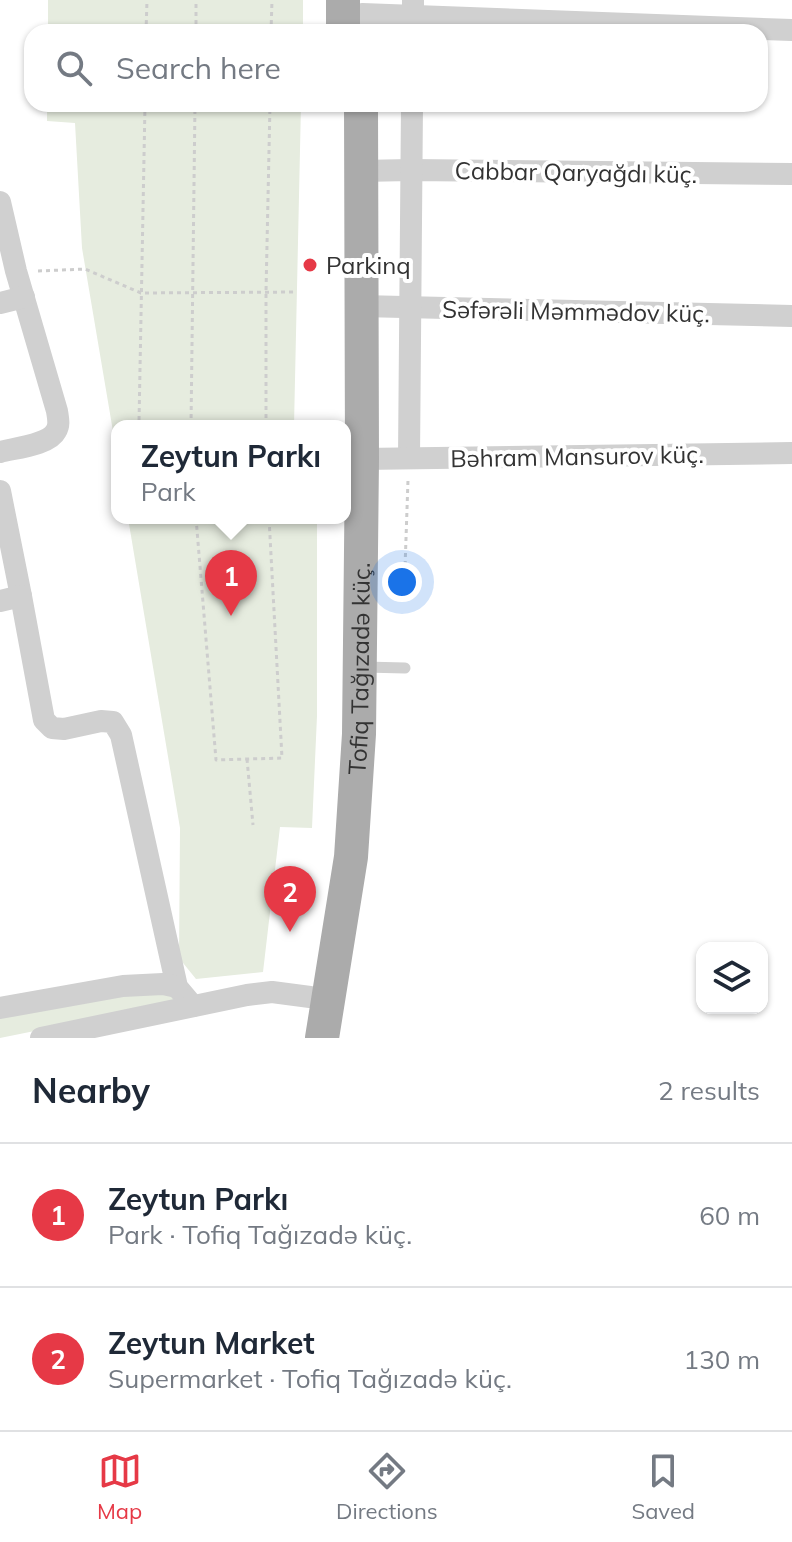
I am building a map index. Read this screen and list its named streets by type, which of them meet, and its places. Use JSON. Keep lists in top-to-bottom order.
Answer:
{
  "streets": {
    "main road": ["Tofiq Tağızadə küç."],
    "street": ["Cabbar Qaryağdı küç.", "Səfərəli Məmmədov küç.", "Bəhram Mansurov küç."]
  },
  "crossings": [
    ["Cabbar Qaryağdı küç.", "Tofiq Tağızadə küç."],
    ["Səfərəli Məmmədov küç.", "Tofiq Tağızadə küç."],
    ["Bəhram Mansurov küç.", "Tofiq Tağızadə küç."]
  ],
  "places": ["Parkinq"],
  "page": {
    "search": "Search here",
    "popup": ["Zeytun Parkı", "Park"],
    "pins": ["1", "2"],
    "heading": ["Nearby", "2 results"],
    "list": [
      {
        "mark": "1",
        "name": "Zeytun Parkı",
        "note": "Park · Tofiq Tağızadə küç.",
        "value": "60 m"
      },
      {
        "mark": "2",
        "name": "Zeytun Market",
        "note": "Supermarket · Tofiq Tağızadə küç.",
        "value": "130 m"
      }
    ],
    "nav": ["Map", "Directions", "Saved"]
  }
}
